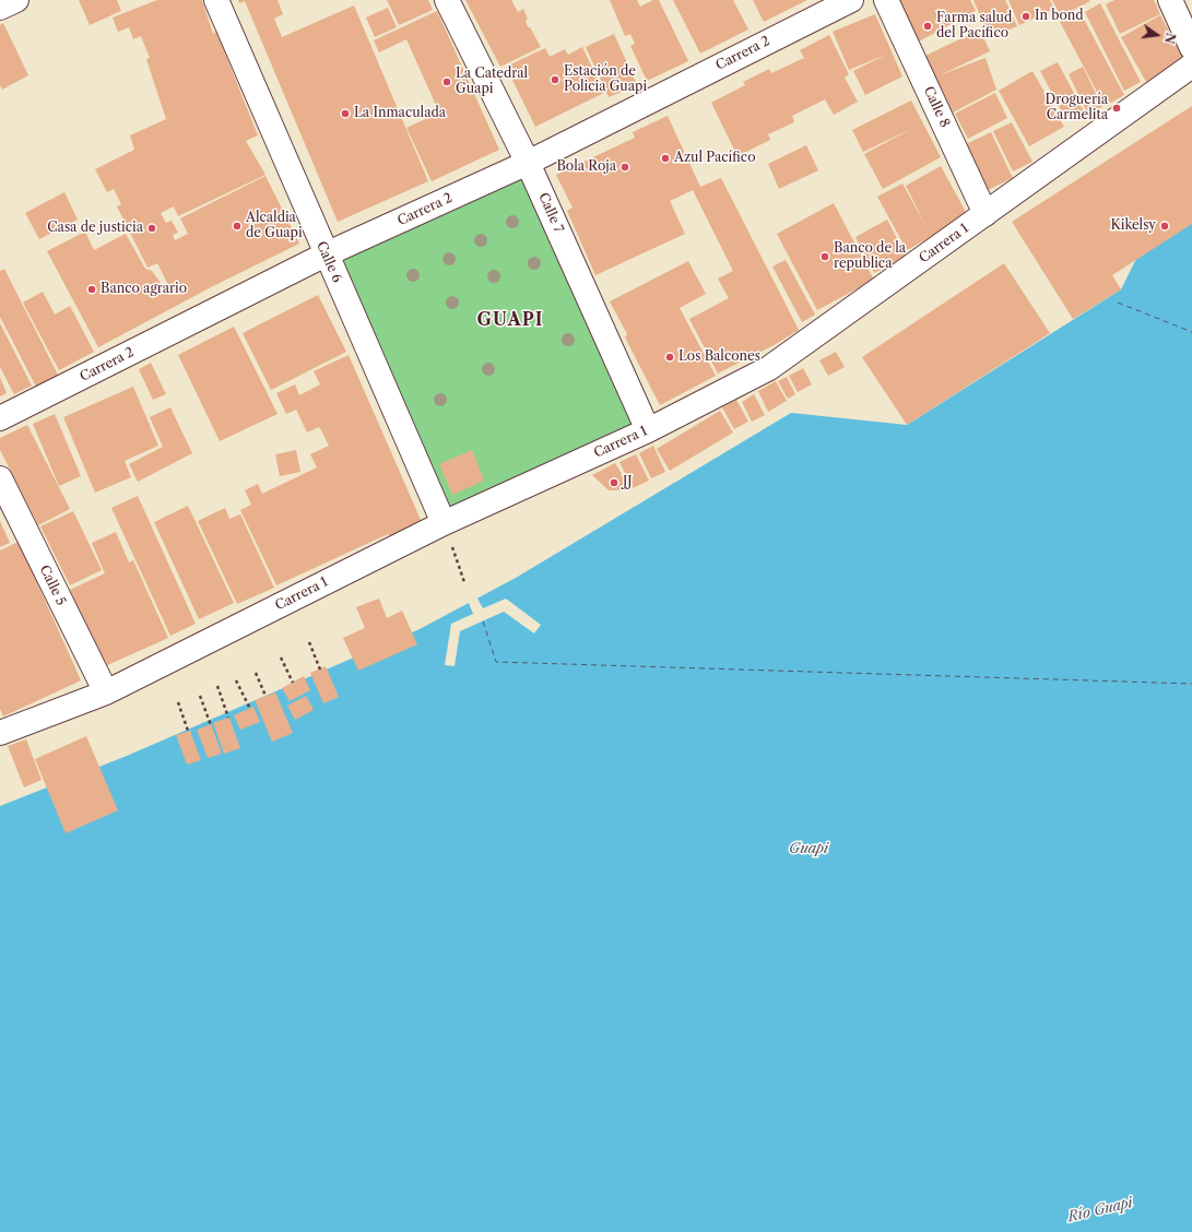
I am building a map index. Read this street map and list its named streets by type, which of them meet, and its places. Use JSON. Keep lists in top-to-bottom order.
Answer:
{
  "streets": {
    "street": [
      "Carrera 2",
      "Calle 8",
      "Calle 7",
      "Carrera 1",
      "Calle 6",
      "Calle 5"
    ]
  },
  "crossings": [
    ["Carrera 2", "Calle 7"],
    ["Carrera 2", "Calle 6"],
    ["Calle 8", "Carrera 1"],
    ["Calle 7", "Carrera 1"],
    ["Carrera 1", "Calle 6"],
    ["Carrera 1", "Calle 5"]
  ],
  "districts": ["GUAPI"],
  "water": ["Guapi", "Río Guapi"],
  "places": [
    "In bond",
    "Farma salud del Pacífico",
    "Estación de Policia Guapi",
    "La Catedral Guapi",
    "Droguería Carmelita",
    "La Inmaculada",
    "Azul Pacífico",
    "Bola Roja",
    "Alcaldia de Guapi",
    "Kikelsy",
    "Casa de justicia",
    "Banco de la republica",
    "Banco agrario",
    "Los Balcones",
    "JJ"
  ],
  "north": "right"
}
